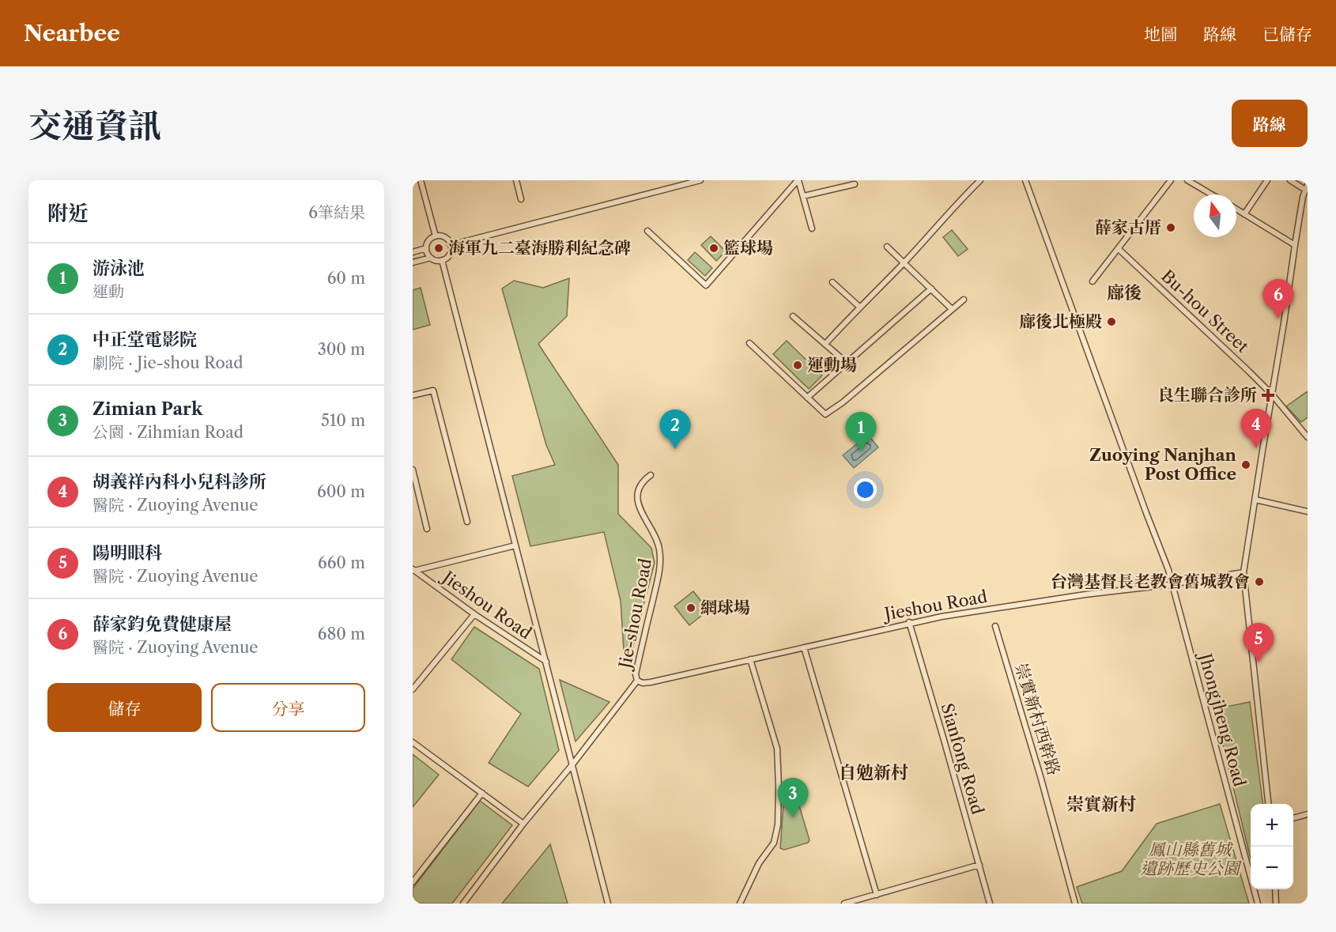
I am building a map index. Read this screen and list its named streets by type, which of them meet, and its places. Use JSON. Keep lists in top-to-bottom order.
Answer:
{
  "streets": {
    "street": [
      "Bu-hou Street",
      "Jieshou Road",
      "Jie-shou Road",
      "崇實新村西幹路",
      "Jhongjheng Road",
      "Sianfong Road"
    ]
  },
  "crossings": [
    ["Jieshou Road", "Jie-shou Road"],
    ["Jieshou Road", "Jhongjheng Road"],
    ["Jieshou Road", "Sianfong Road"]
  ],
  "districts": ["廍後", "自勉新村", "崇實新村"],
  "parks": ["鳳山縣舊城 遺跡歷史公園"],
  "places": {
    "other": [
      "薛家古厝",
      "海軍九二臺海勝利紀念碑",
      "籃球場",
      "廍後北極殿",
      "運動場",
      "Zuoying Nanjhan Post Office",
      "台灣基督長老教會舊城教會",
      "網球場"
    ],
    "health": ["良生聯合診所"]
  },
  "north": "top",
  "page": {
    "header": "Nearbee",
    "nav": ["地圖", "路線", "已儲存"],
    "title": "交通資訊",
    "buttons": [
      "路線",
      ["儲存", "分享"]
    ],
    "heading": ["附近", "6筆結果"],
    "list": [
      {
        "mark": "1",
        "name": "游泳池",
        "note": "運動",
        "value": "60 m"
      },
      {
        "mark": "2",
        "name": "中正堂電影院",
        "note": "劇院 · Jie-shou Road",
        "value": "300 m"
      },
      {
        "mark": "3",
        "name": "Zimian Park",
        "note": "公園 · Zihmian Road",
        "value": "510 m"
      },
      {
        "mark": "4",
        "name": "胡義祥內科小兒科診所",
        "note": "醫院 · Zuoying Avenue",
        "value": "600 m"
      },
      {
        "mark": "5",
        "name": "陽明眼科",
        "note": "醫院 · Zuoying Avenue",
        "value": "660 m"
      },
      {
        "mark": "6",
        "name": "薛家鈞免費健康屋",
        "note": "醫院 · Zuoying Avenue",
        "value": "680 m"
      }
    ],
    "pins": [
      "6",
      "4",
      "2",
      "1",
      "5",
      "3"
    ],
    "map_buttons": ["+", "−"]
  }
}
